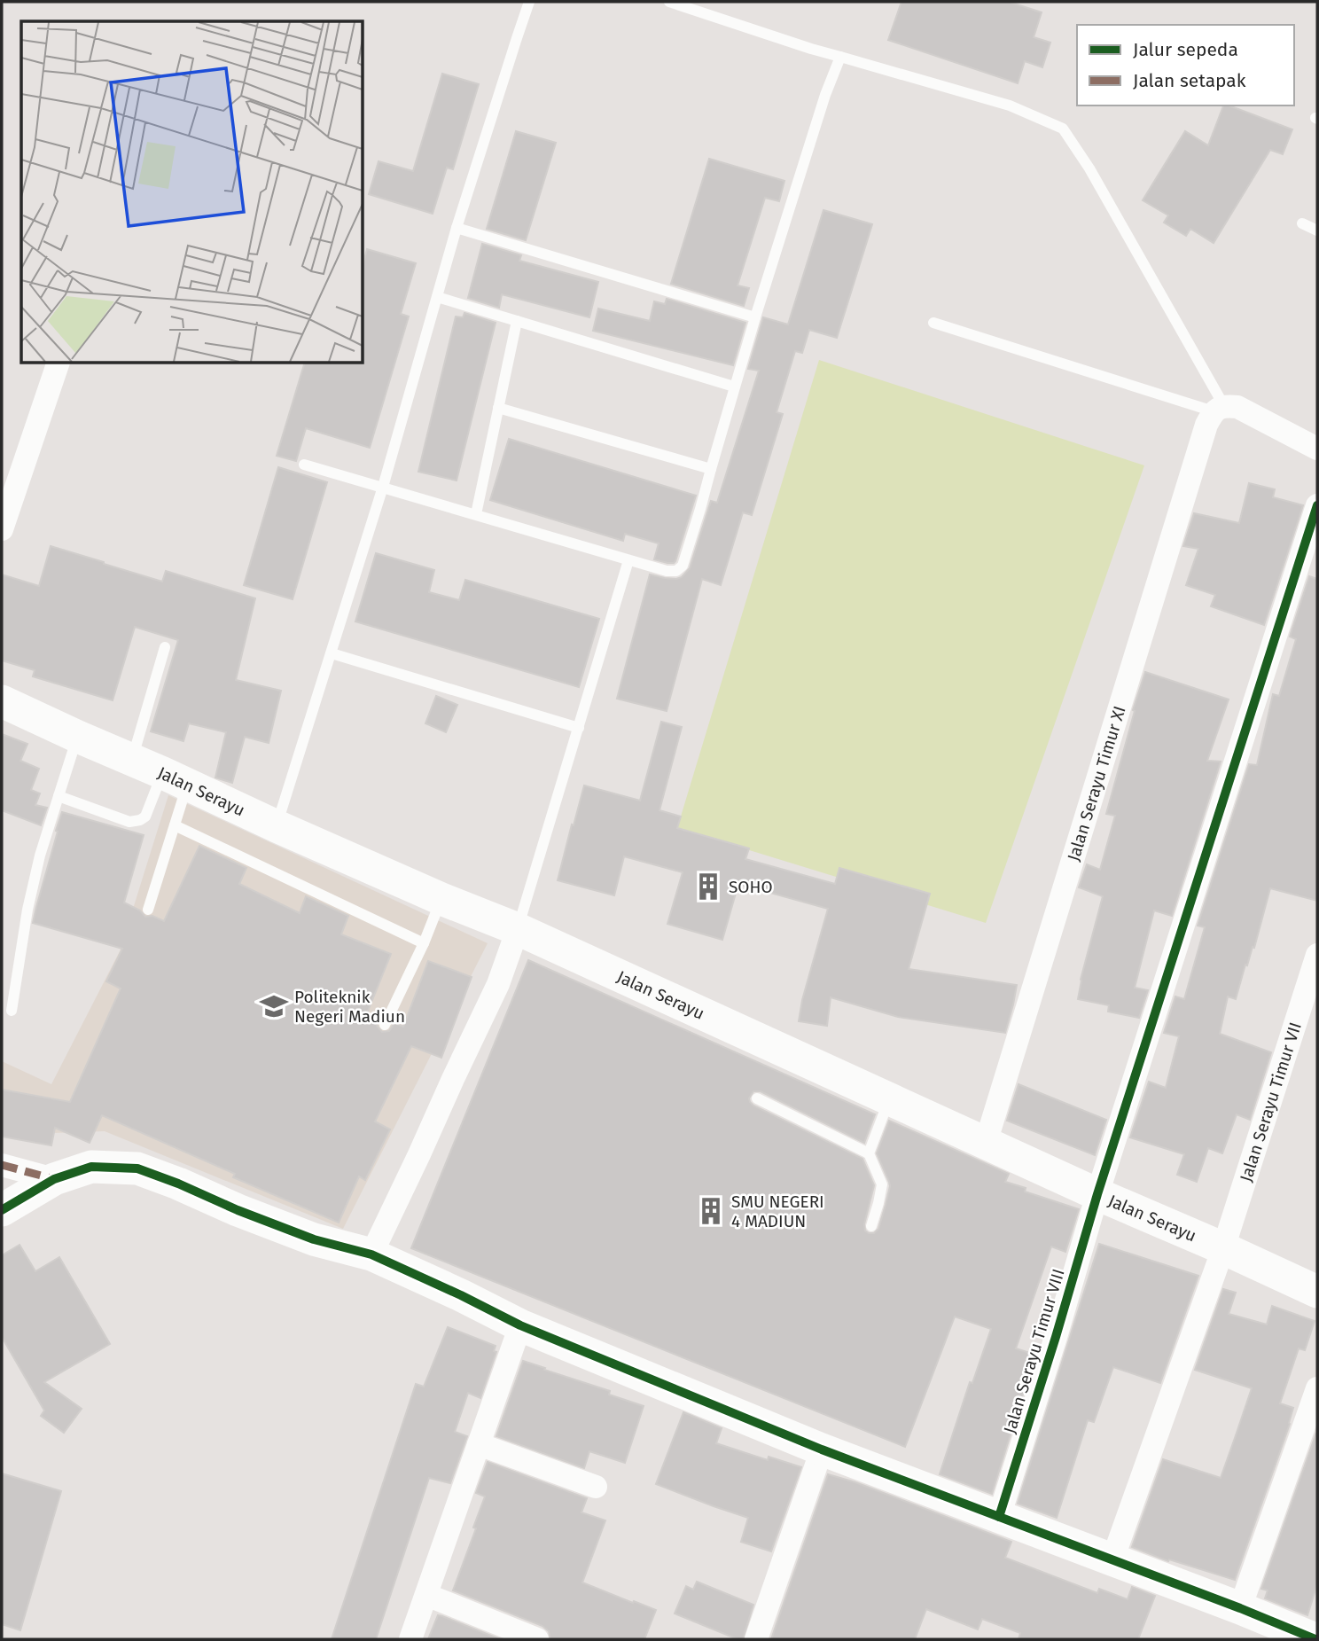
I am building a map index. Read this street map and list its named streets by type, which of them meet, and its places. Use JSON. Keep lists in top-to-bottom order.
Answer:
{
  "streets": {
    "main road": ["Jalan Serayu"],
    "street": ["Jalan Serayu Timur XI", "Jalan Serayu Timur VII", "Jalan Serayu Timur VIII"]
  },
  "crossings": [
    ["Jalan Serayu Timur XI", "Jalan Serayu"],
    ["Jalan Serayu", "Jalan Serayu Timur VII"],
    ["Jalan Serayu", "Jalan Serayu Timur VIII"]
  ],
  "places": {
    "building": ["SOHO", "SMU NEGERI 4 MADIUN"],
    "school or university": ["Politeknik Negeri Madiun"]
  },
  "legend": ["Jalur sepeda", "Jalan setapak"]
}
